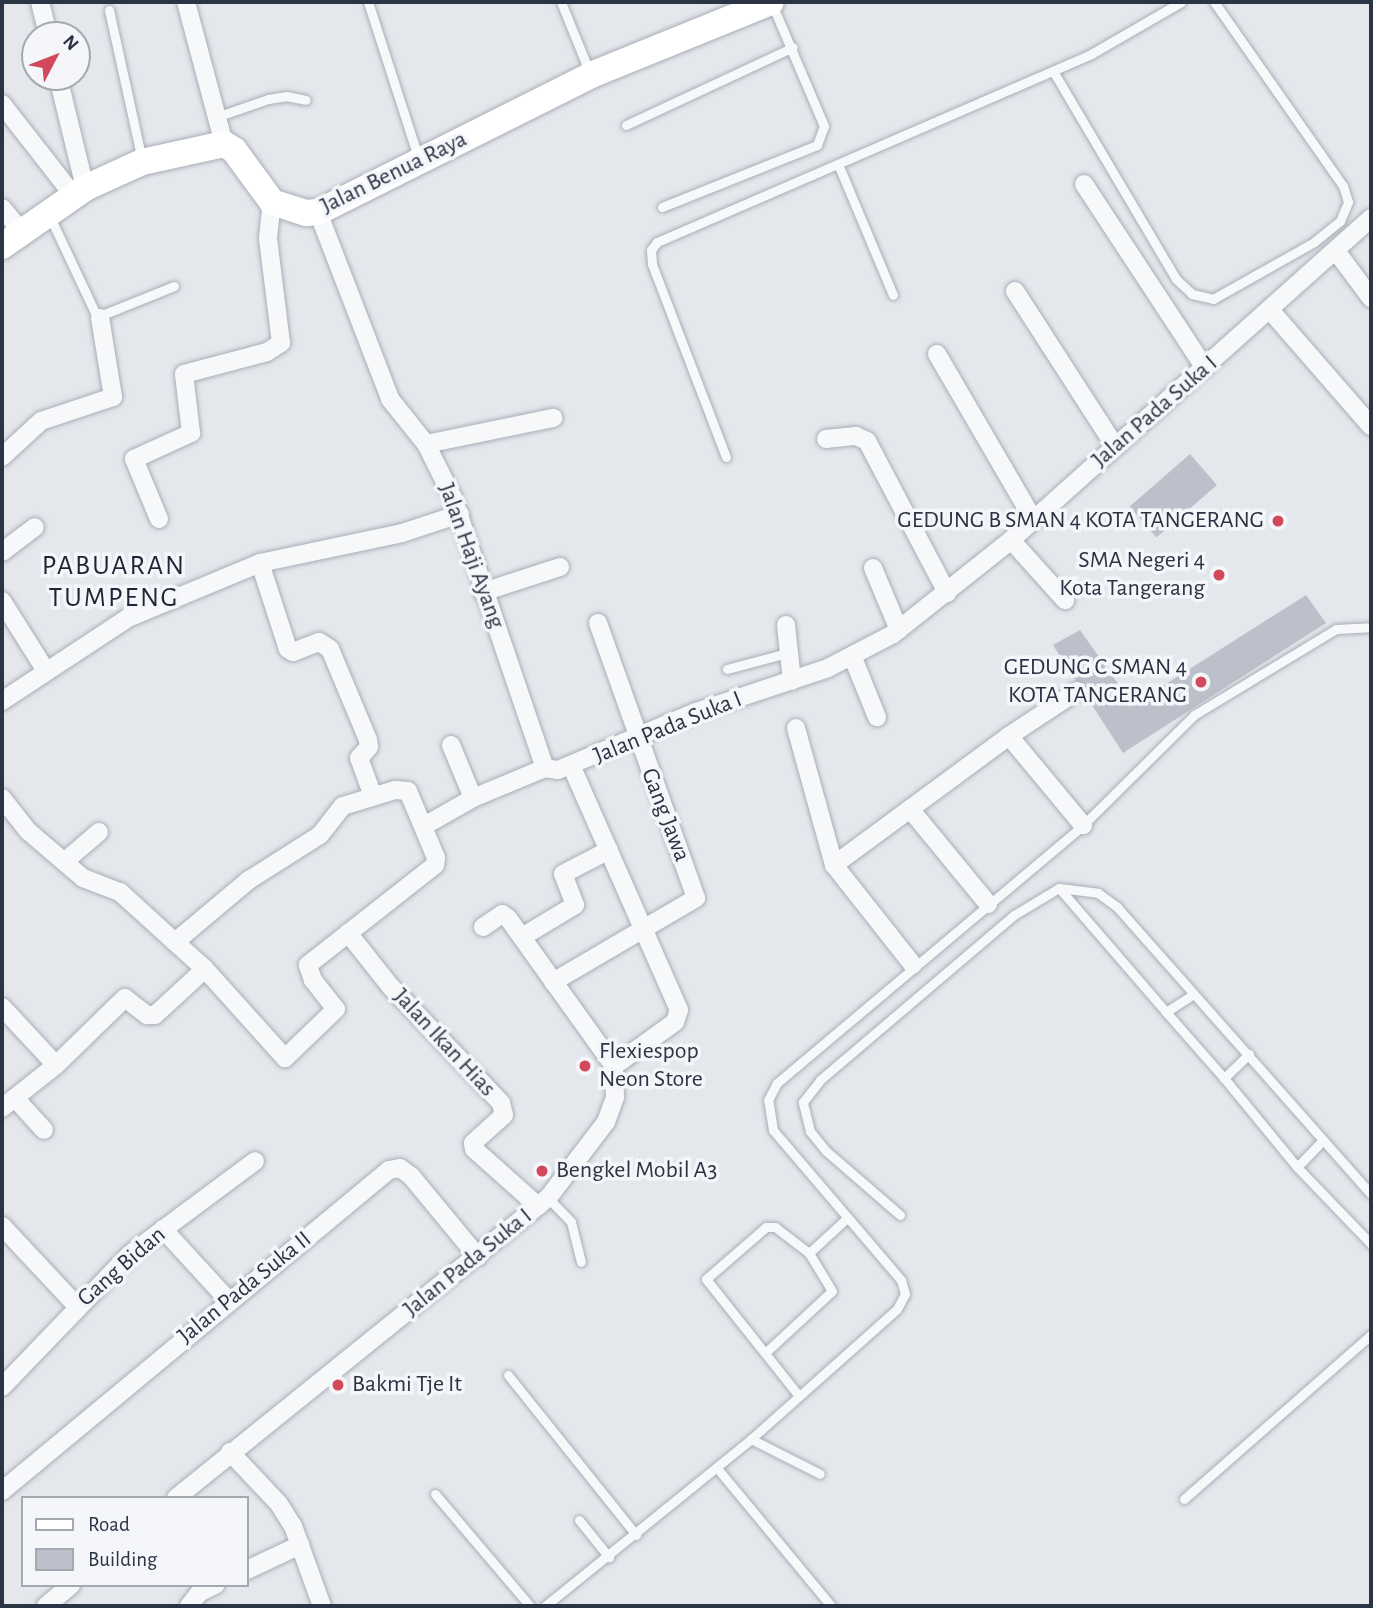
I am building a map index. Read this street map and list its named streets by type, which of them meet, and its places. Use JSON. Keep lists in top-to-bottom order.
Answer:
{
  "streets": {
    "street": [
      "Jalan Benua Raya",
      "Jalan Pada Suka I",
      "Jalan Haji Ayang",
      "Gang Jawa",
      "Jalan Ikan Hias",
      "Gang Bidan",
      "Jalan Pada Suka II"
    ]
  },
  "crossings": [
    ["Jalan Benua Raya", "Jalan Haji Ayang"],
    ["Jalan Pada Suka I", "Gang Jawa"],
    ["Jalan Pada Suka I", "Jalan Ikan Hias"],
    ["Jalan Pada Suka I", "Jalan Pada Suka II"]
  ],
  "districts": ["PABUARAN TUMPENG"],
  "places": [
    "GEDUNG B SMAN 4 KOTA TANGERANG",
    "SMA Negeri 4 Kota Tangerang",
    "GEDUNG C SMAN 4 KOTA TANGERANG",
    "Flexiespop Neon Store",
    "Bengkel Mobil A3",
    "Bakmi Tje It"
  ],
  "legend": ["Road", "Building"],
  "north": "top right"
}
